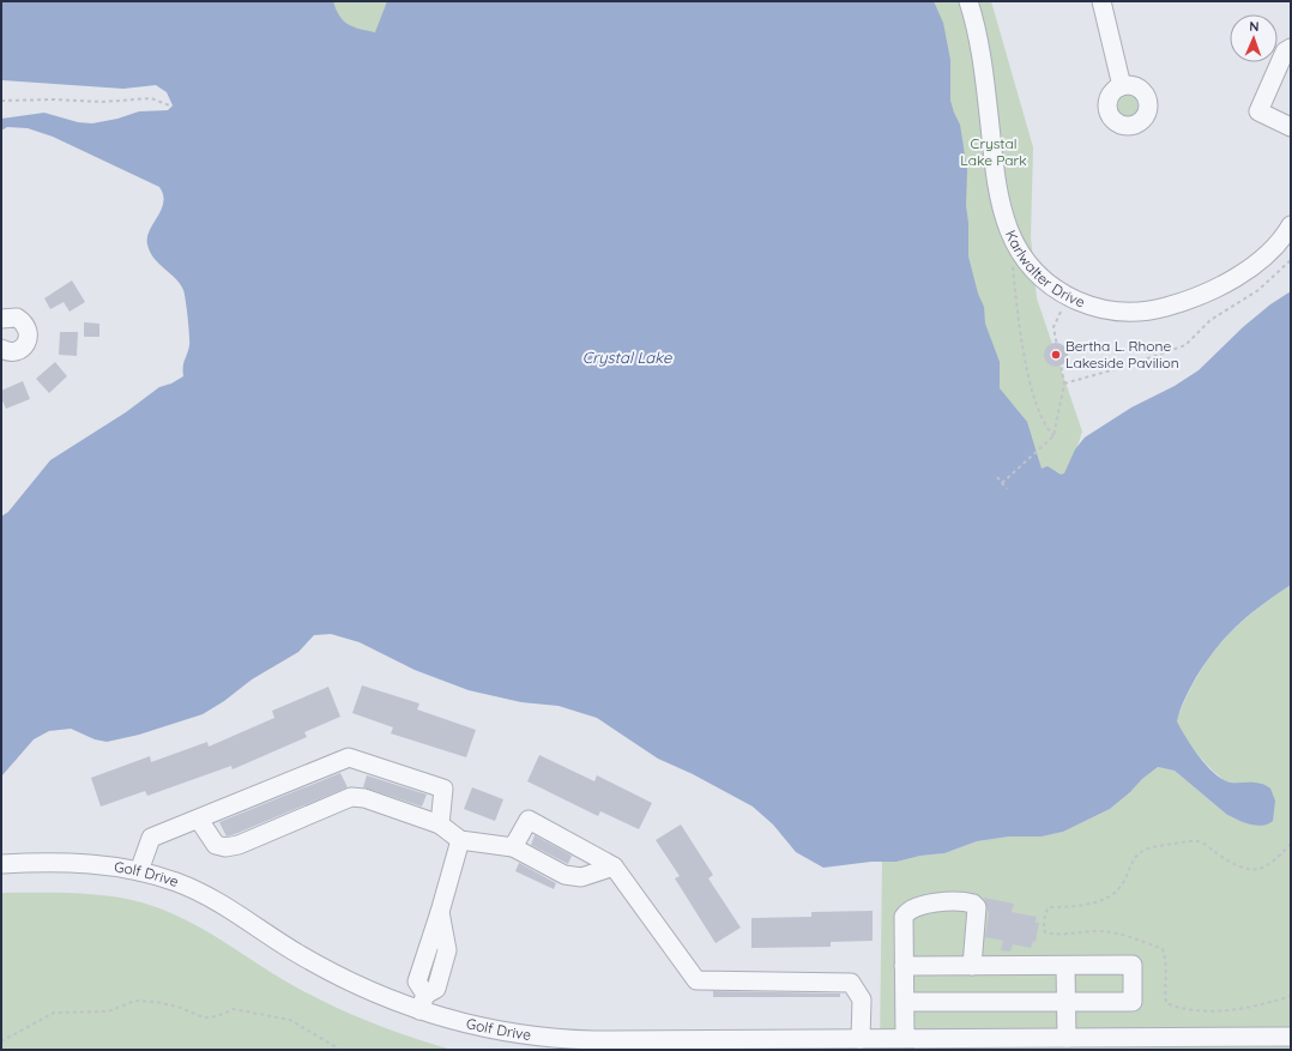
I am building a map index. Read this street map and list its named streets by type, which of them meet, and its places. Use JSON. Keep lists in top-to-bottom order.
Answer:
{
  "streets": {
    "street": ["Karlwalter Drive", "Golf Drive"]
  },
  "water": ["Crystal Lake"],
  "parks": ["Crystal Lake Park"],
  "places": ["Bertha L. Rhone Lakeside Pavilion"],
  "north": "top"
}
